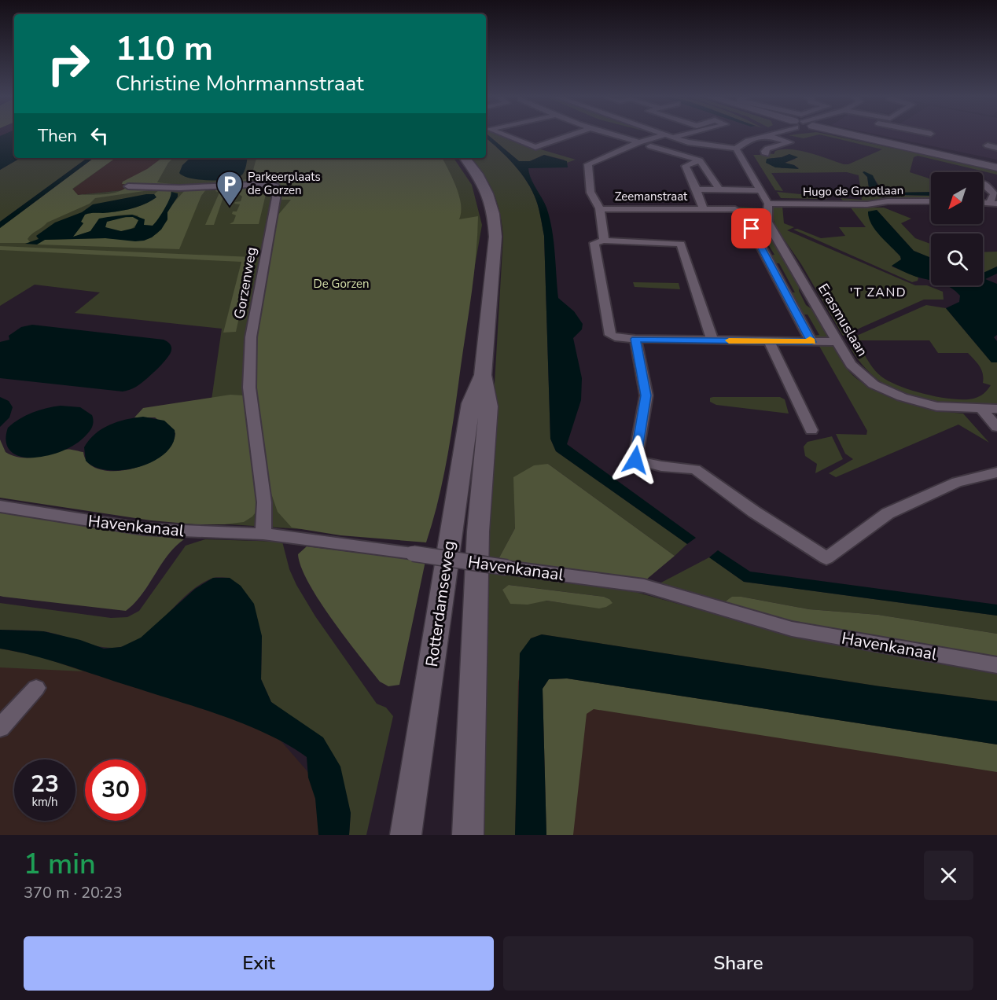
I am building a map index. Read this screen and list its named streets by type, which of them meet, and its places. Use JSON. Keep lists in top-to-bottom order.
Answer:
{
  "streets": {
    "main road": ["Rotterdamseweg"],
    "street": [
      "Hugo de Grootlaan",
      "Zeemanstraat",
      "Gorzenweg",
      "Erasmuslaan",
      "Havenkanaal"
    ]
  },
  "crossings": [
    ["Hugo de Grootlaan", "Erasmuslaan"],
    ["Zeemanstraat", "Erasmuslaan"],
    ["Gorzenweg", "Havenkanaal"]
  ],
  "districts": ["'T ZAND"],
  "parks": ["De Gorzen"],
  "places": {
    "parking": ["Parkeerplaats de Gorzen"]
  },
  "north": "bottom left",
  "page": {
    "turn": ["110 m", "Christine Mohrmannstraat"],
    "then": "Then",
    "speed": "23 km/h",
    "limit": "30",
    "heading": ["1 min", "370 m · 20:23"],
    "buttons": ["Exit", "Share"]
  }
}
